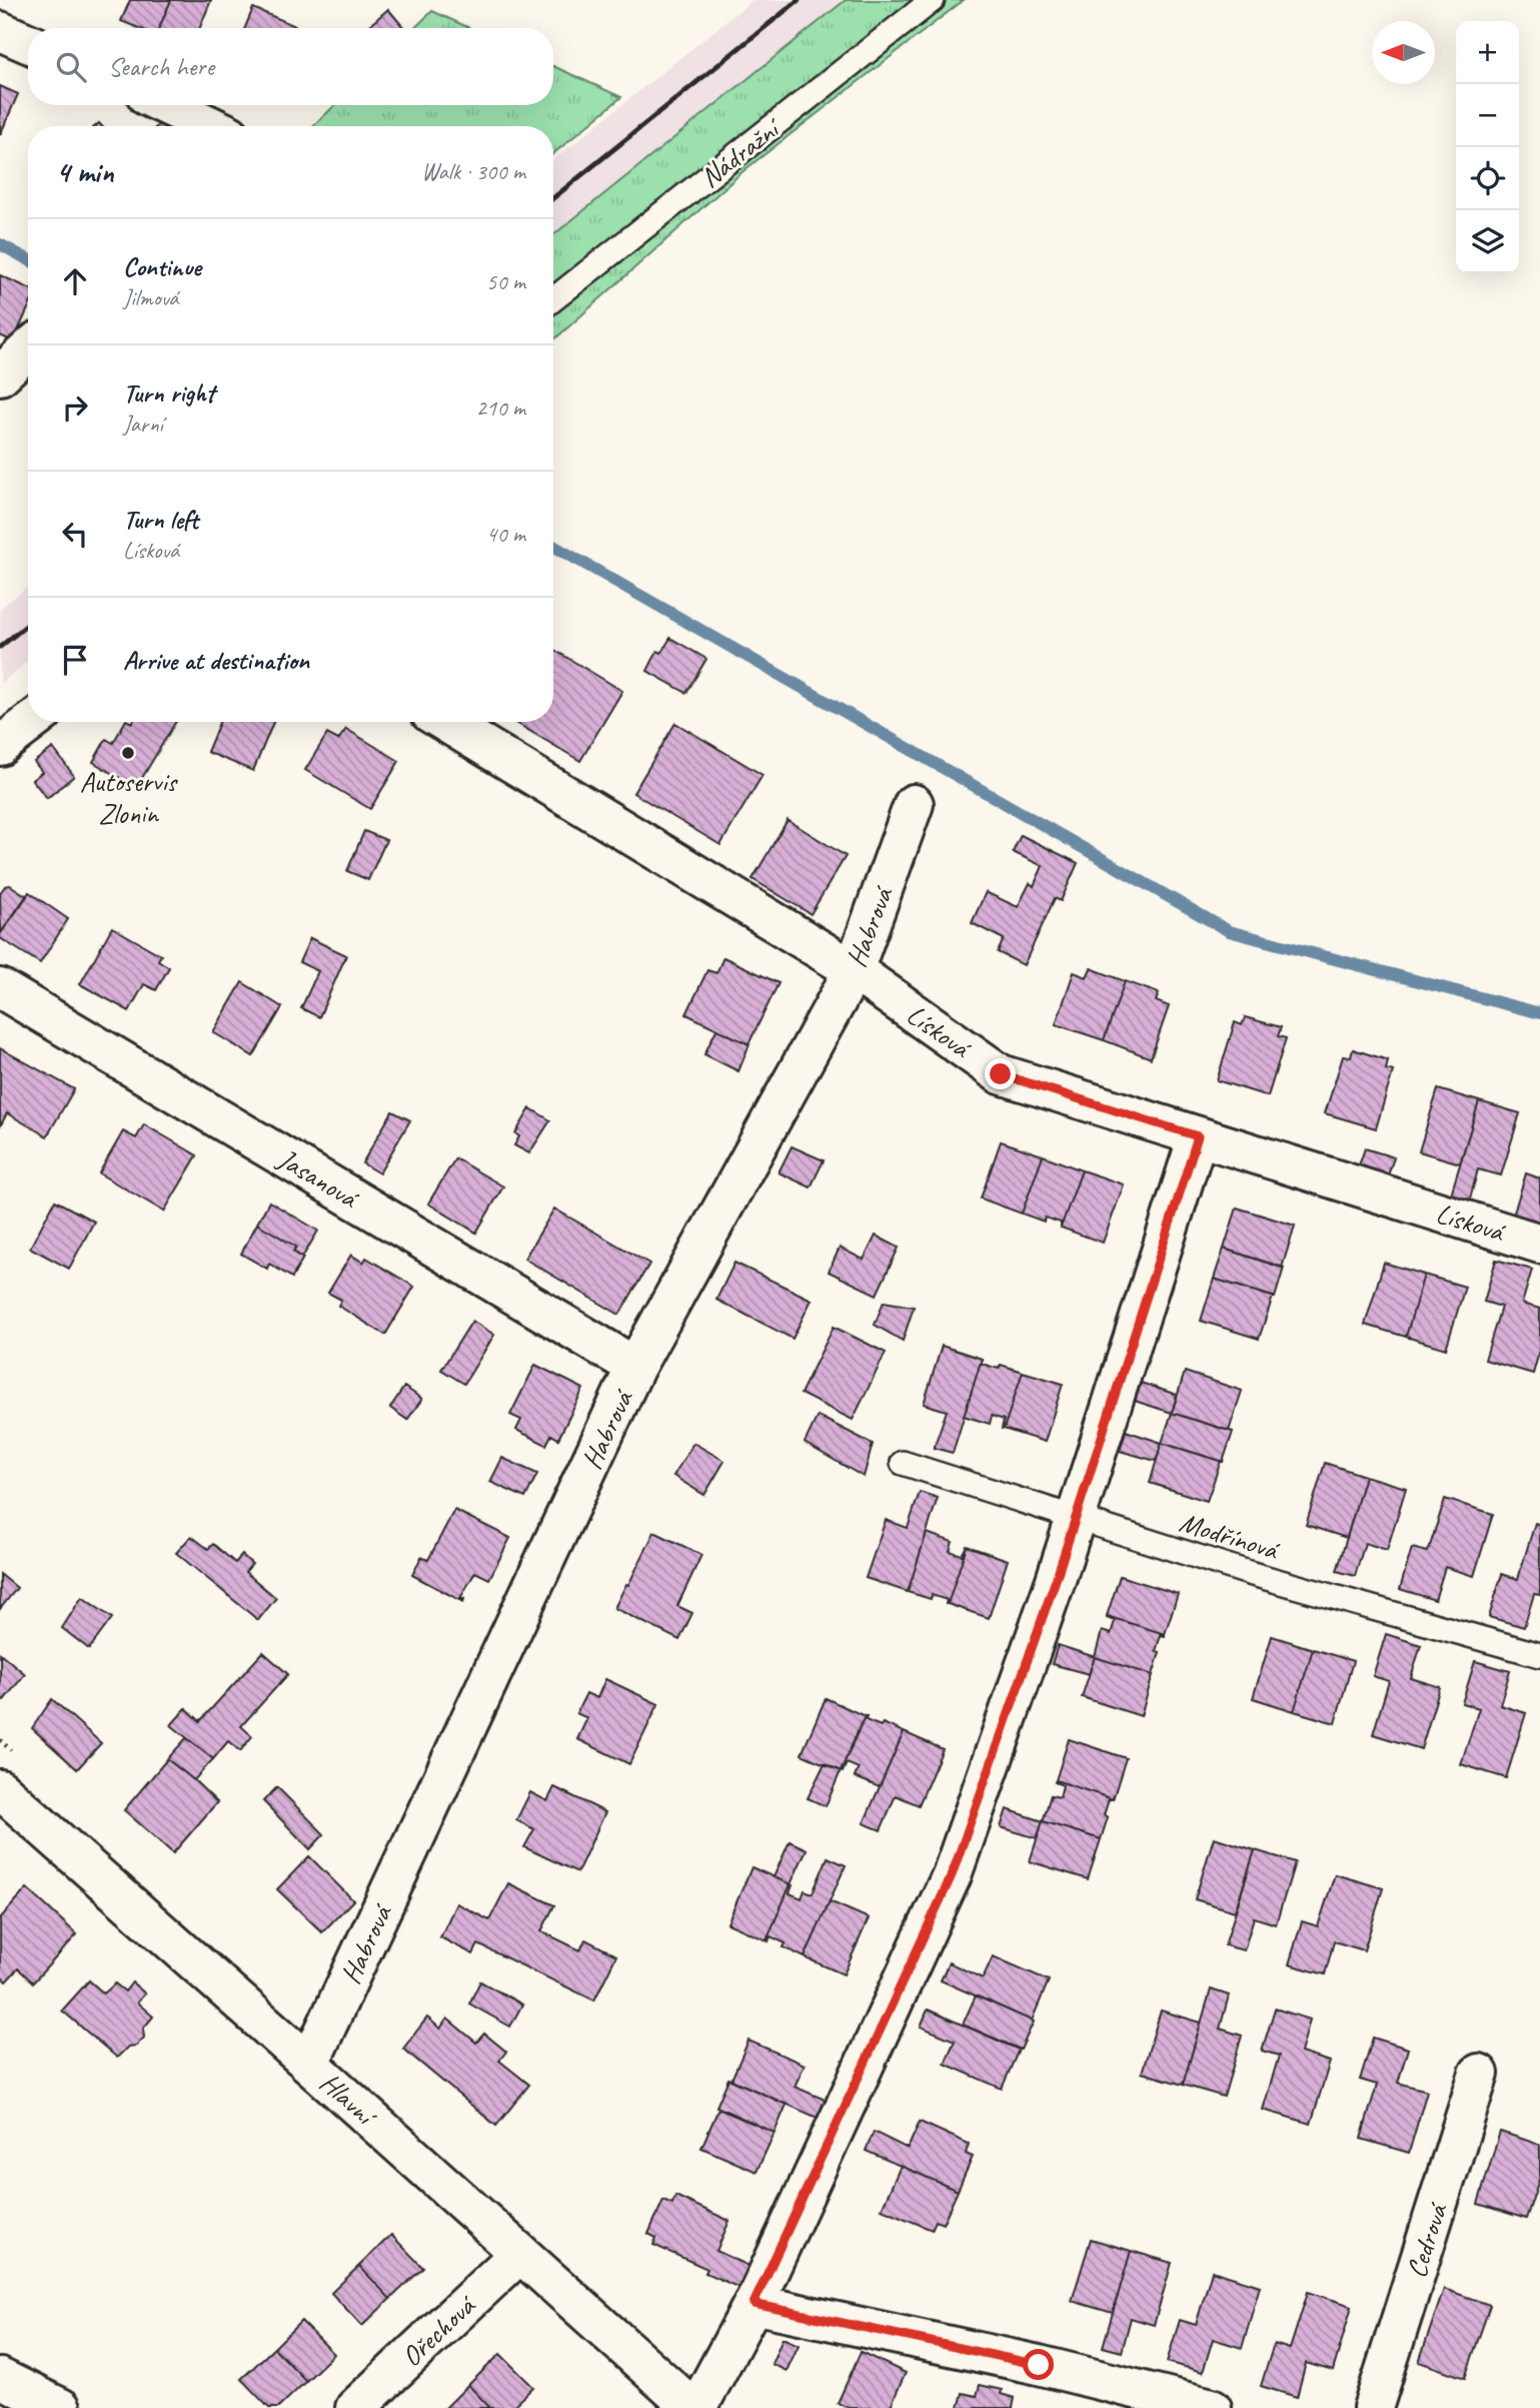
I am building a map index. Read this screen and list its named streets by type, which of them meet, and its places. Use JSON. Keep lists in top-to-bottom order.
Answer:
{
  "streets": {
    "street": [
      "Habrová",
      "Lísková",
      "Jasanová",
      "Hlavní",
      "Cedrová",
      "Ořechová"
    ],
    "lane": ["Nádražní", "Modřínová"]
  },
  "crossings": [
    ["Habrová", "Lísková"],
    ["Habrová", "Jasanová"],
    ["Habrová", "Hlavní"],
    ["Hlavní", "Ořechová"]
  ],
  "places": ["Autoservis Zlonin"],
  "north": "left",
  "page": {
    "map_buttons": ["+", "−"],
    "search": "Search here",
    "heading": ["4 min", "Walk · 300 m"],
    "list": [
      ["Continue", "Jilmová", "50 m"],
      ["Turn right", "Jarní", "210 m"],
      ["Turn left", "Lísková", "40 m"],
      "Arrive at destination"
    ]
  }
}
